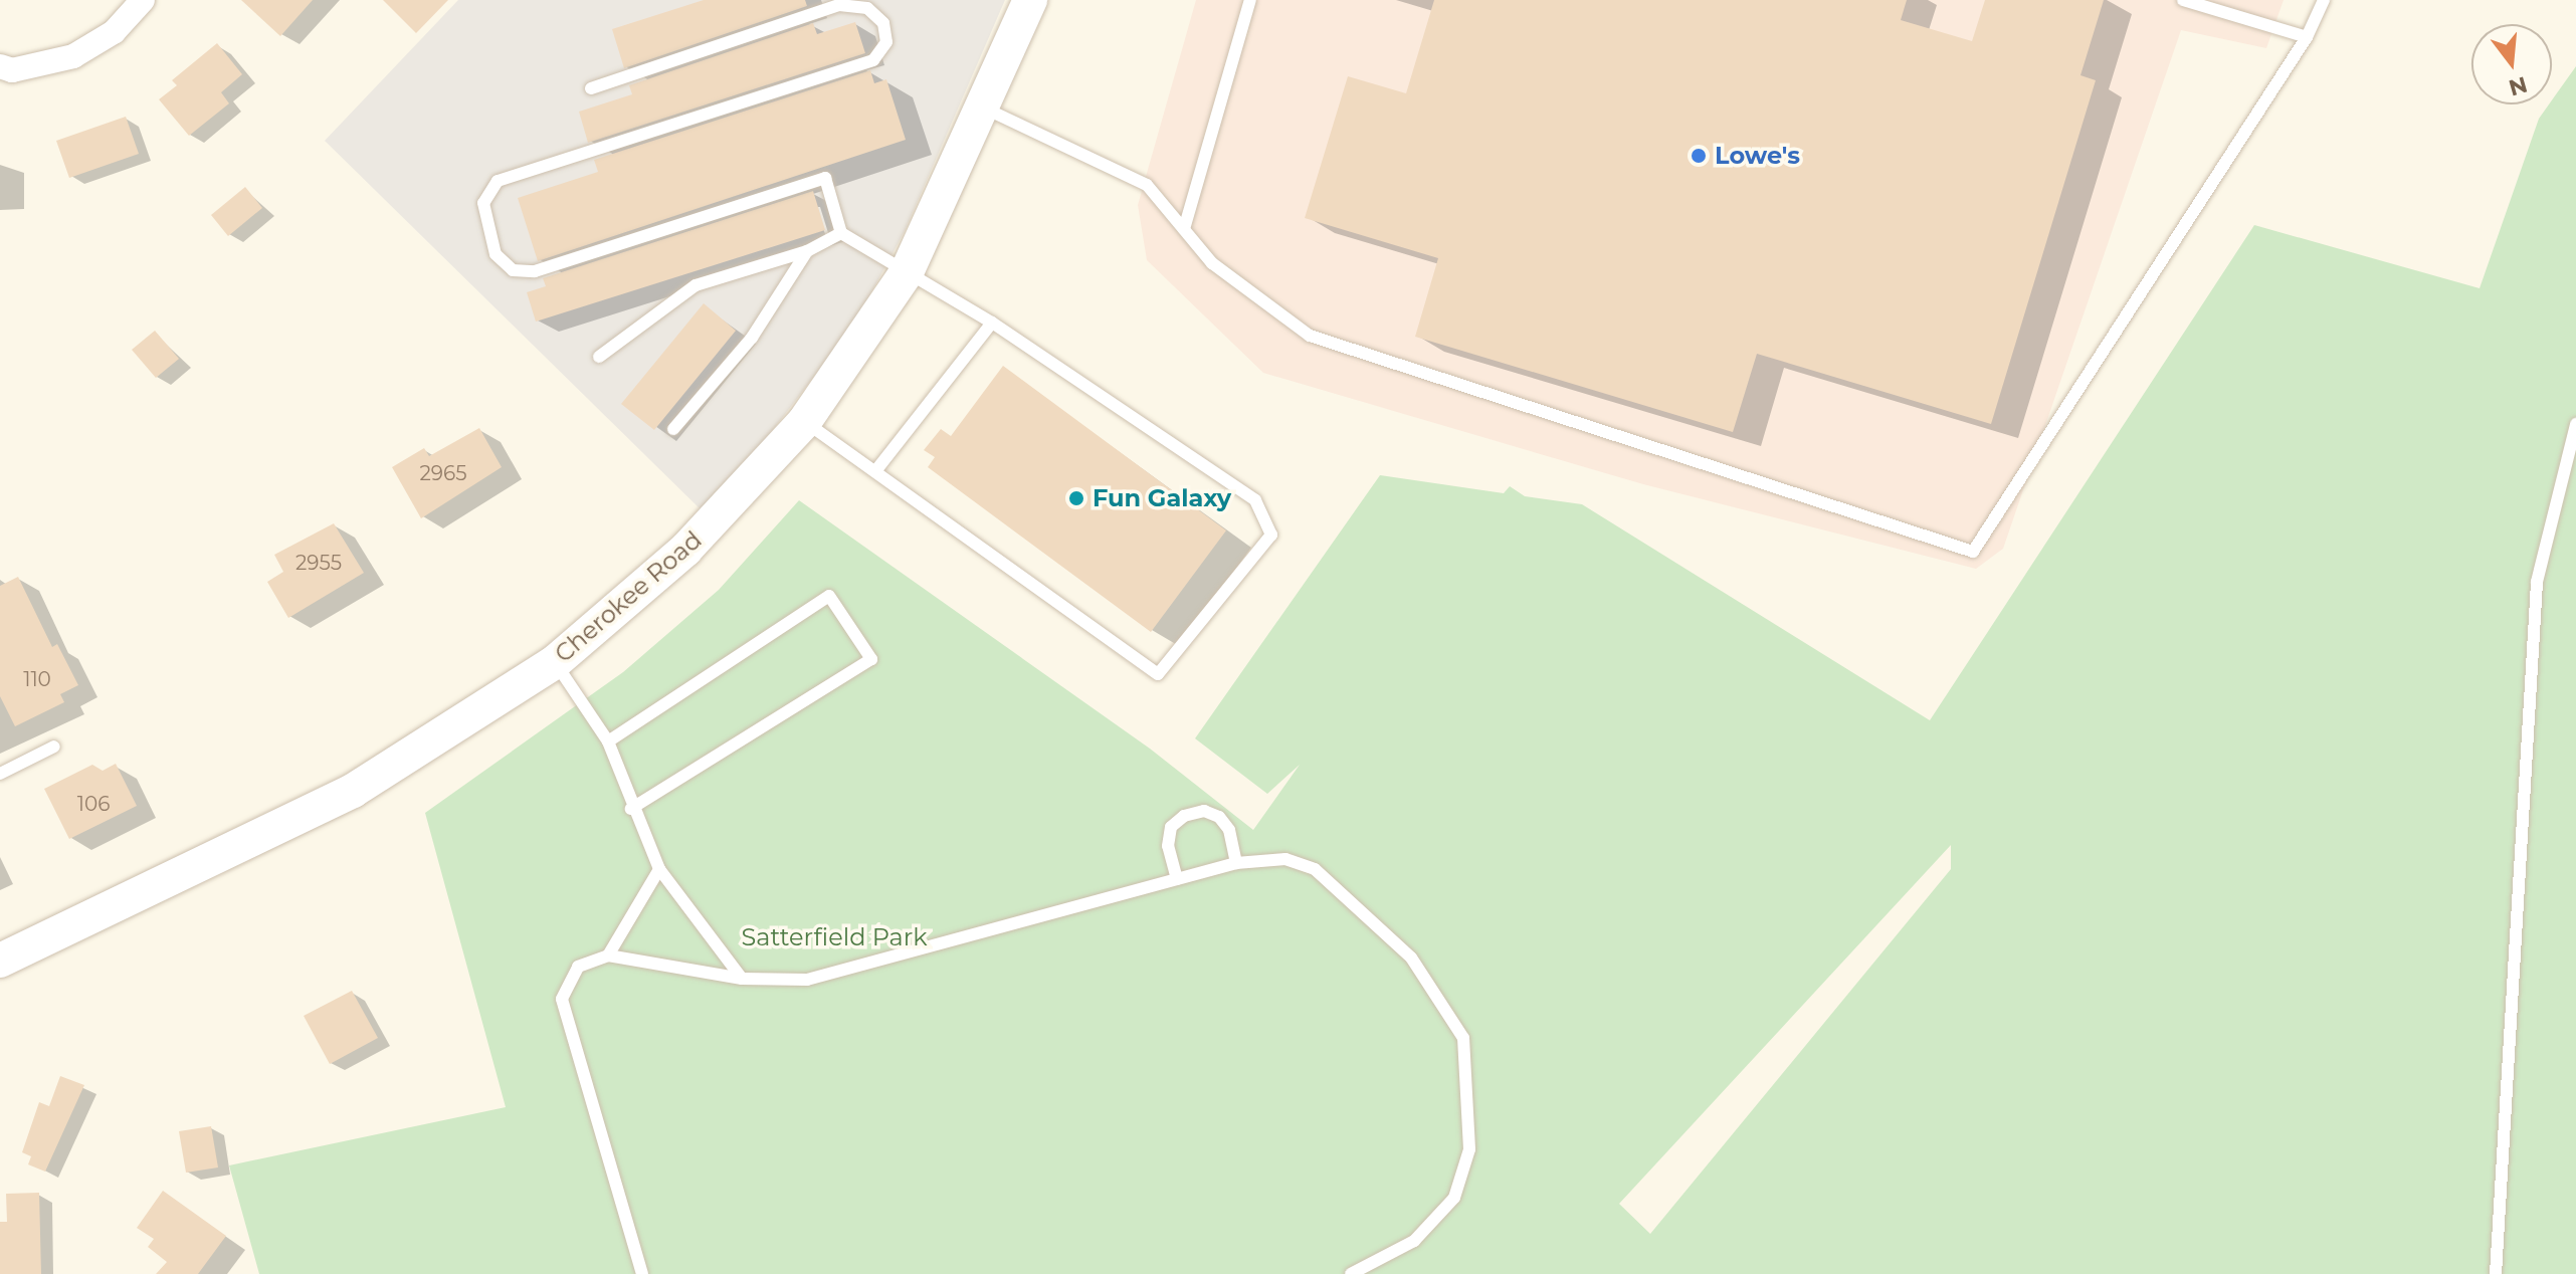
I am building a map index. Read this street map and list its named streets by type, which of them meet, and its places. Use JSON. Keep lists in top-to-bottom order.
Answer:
{
  "streets": {
    "main road": ["Cherokee Road"]
  },
  "parks": ["Satterfield Park"],
  "places": ["Lowe's", "Fun Galaxy"],
  "house_numbers": [
    "2965",
    "2955",
    "110",
    "106"
  ],
  "north": "bottom"
}
